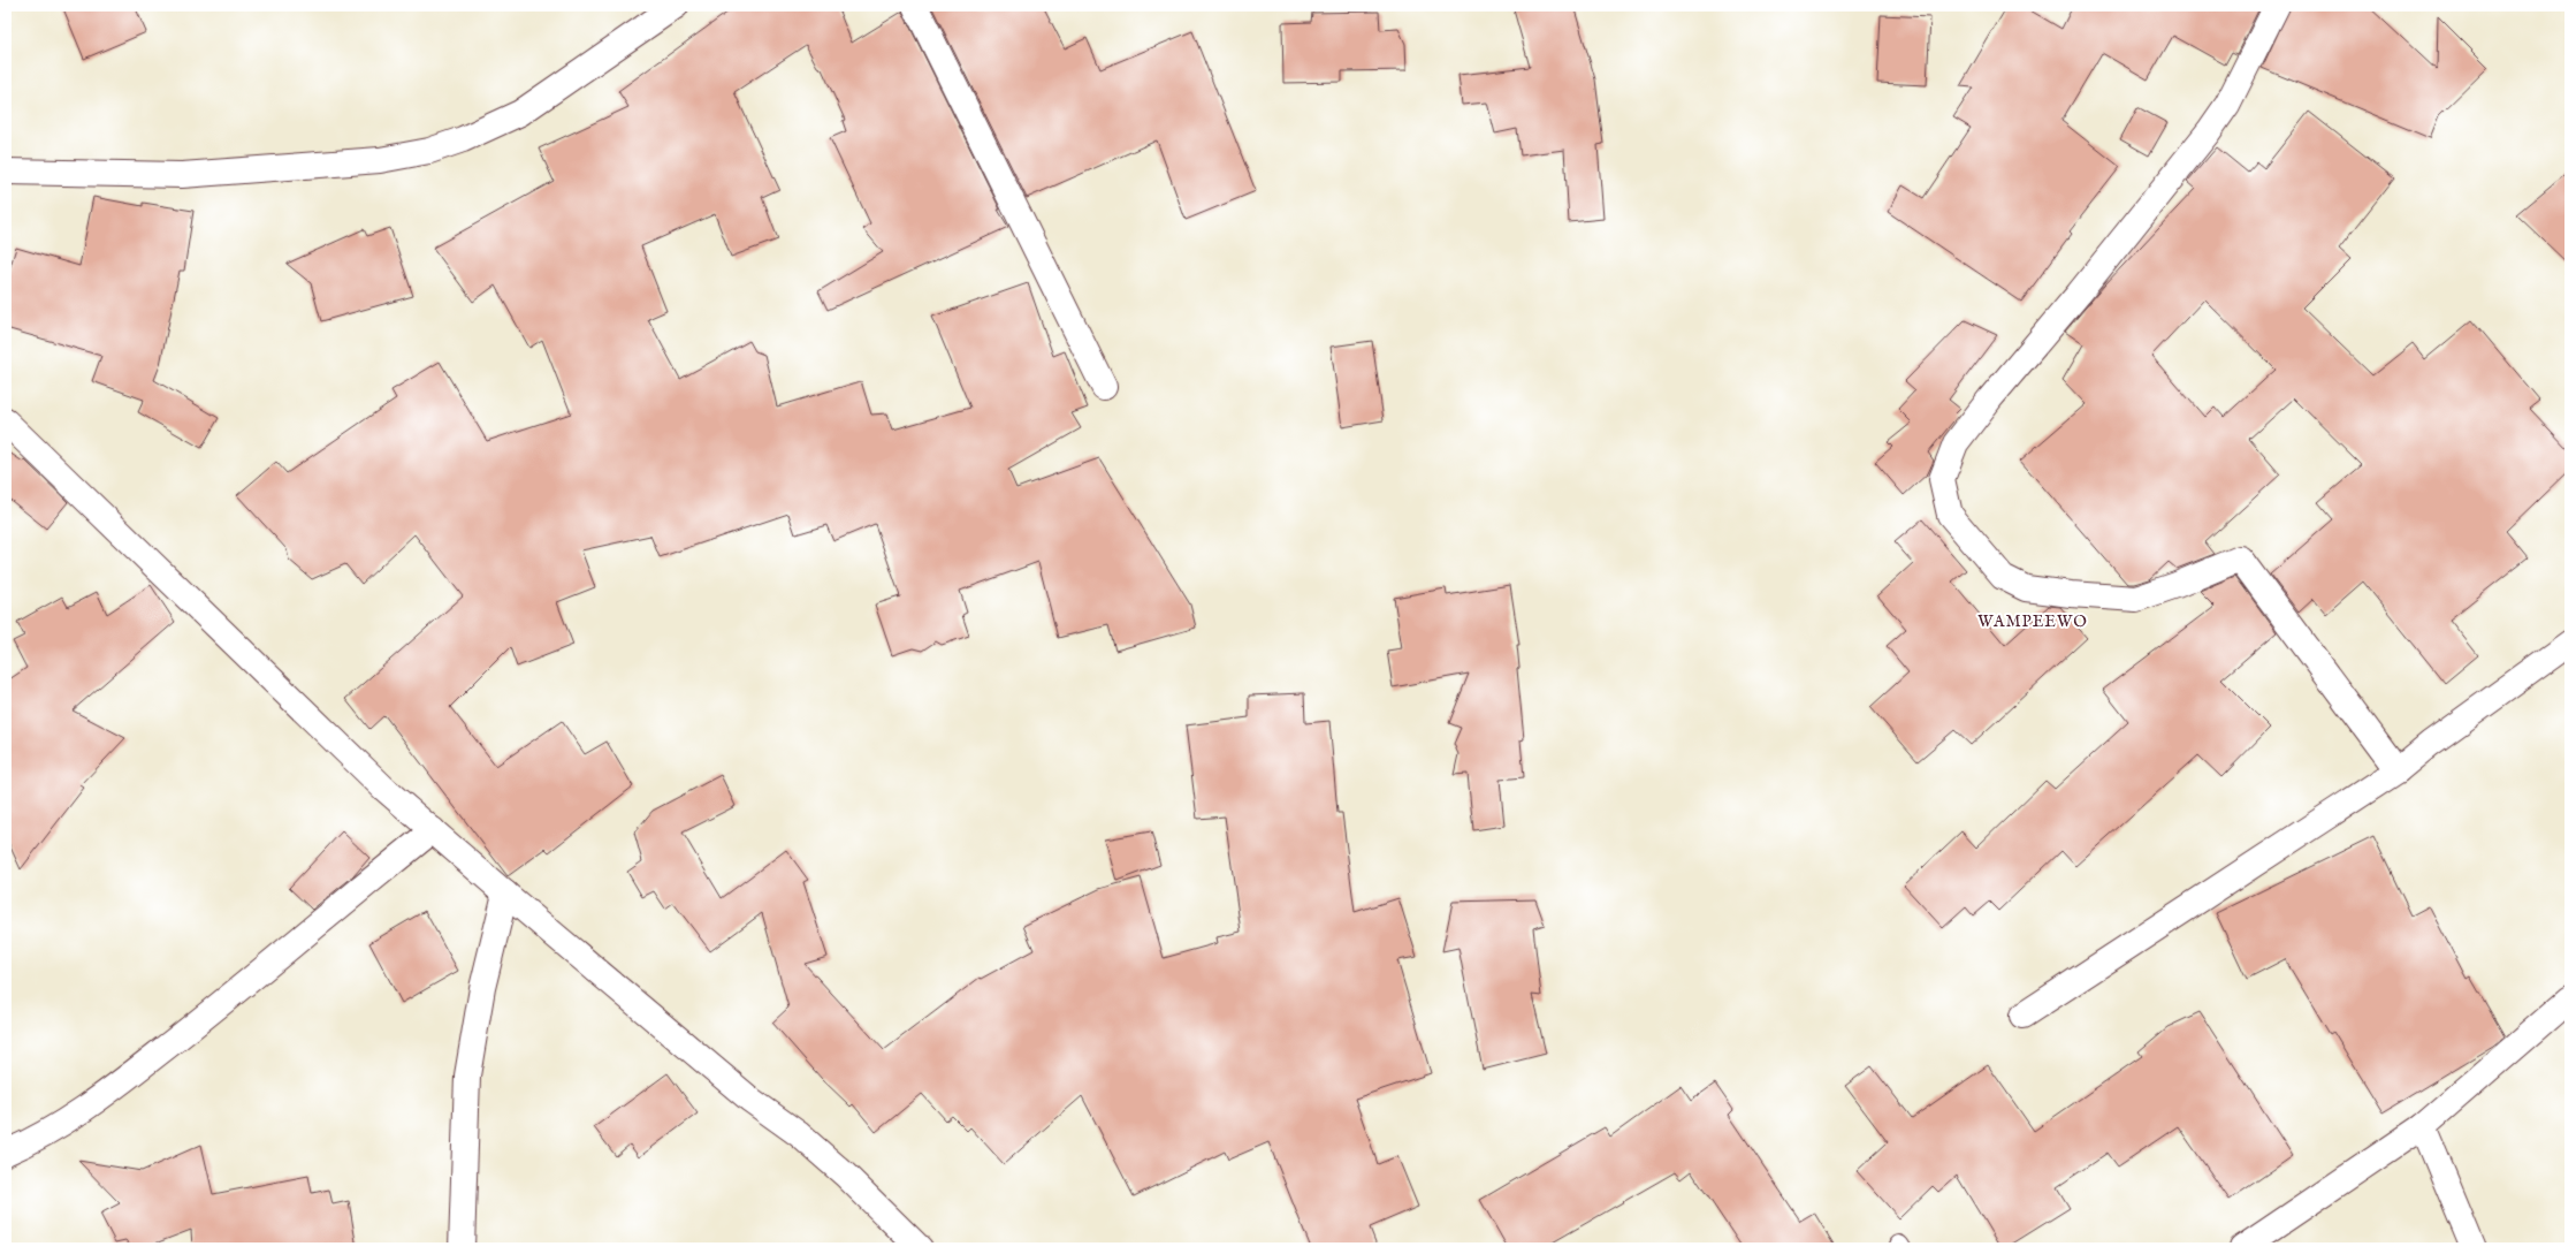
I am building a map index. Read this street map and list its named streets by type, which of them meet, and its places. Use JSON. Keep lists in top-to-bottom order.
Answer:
{
  "districts": ["WAMPEEWO"]
}
